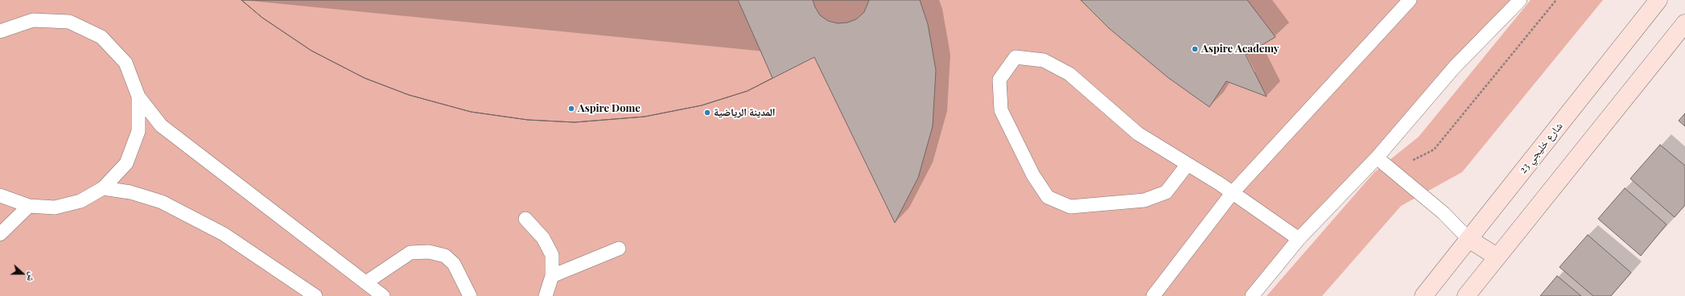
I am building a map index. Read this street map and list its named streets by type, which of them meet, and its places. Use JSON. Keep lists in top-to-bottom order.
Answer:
{
  "streets": {
    "main road": ["شارع خليجي 23"]
  },
  "places": ["Aspire Academy", "Aspire Dome", "المدينة الرياضية"],
  "north": "right"
}
